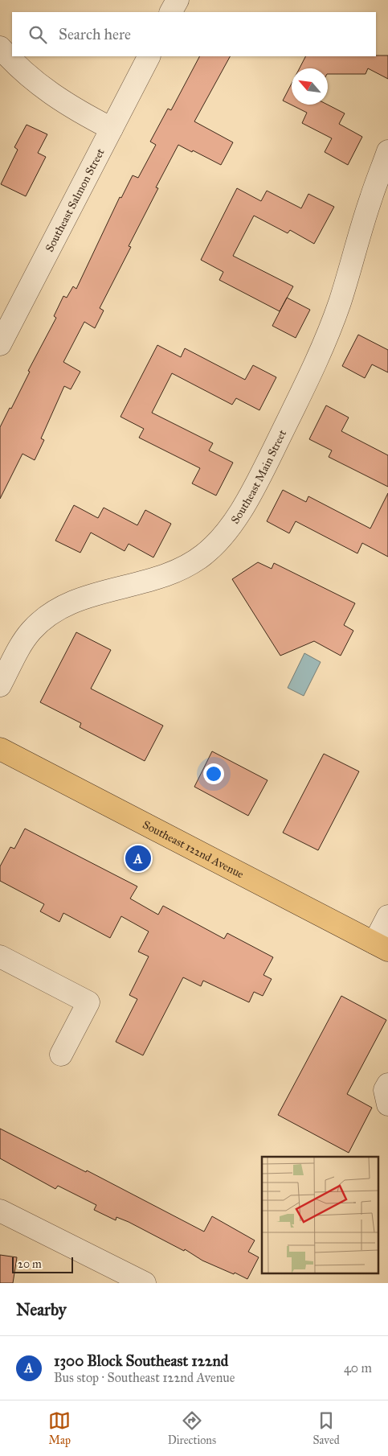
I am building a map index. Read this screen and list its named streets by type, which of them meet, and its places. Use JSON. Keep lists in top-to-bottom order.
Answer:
{
  "streets": {
    "main road": ["Southeast 122nd Avenue"],
    "street": ["Southeast Salmon Street", "Southeast Main Street"]
  },
  "scale_bar": "20 m",
  "north": "top left",
  "page": {
    "search": "Search here",
    "pins": "A",
    "scale": "20 m",
    "heading": "Nearby",
    "list": [
      {
        "mark": "A",
        "name": "1300 Block Southeast 122nd",
        "note": "Bus stop · Southeast 122nd Avenue",
        "value": "40 m"
      }
    ],
    "nav": ["Map", "Directions", "Saved"]
  }
}
